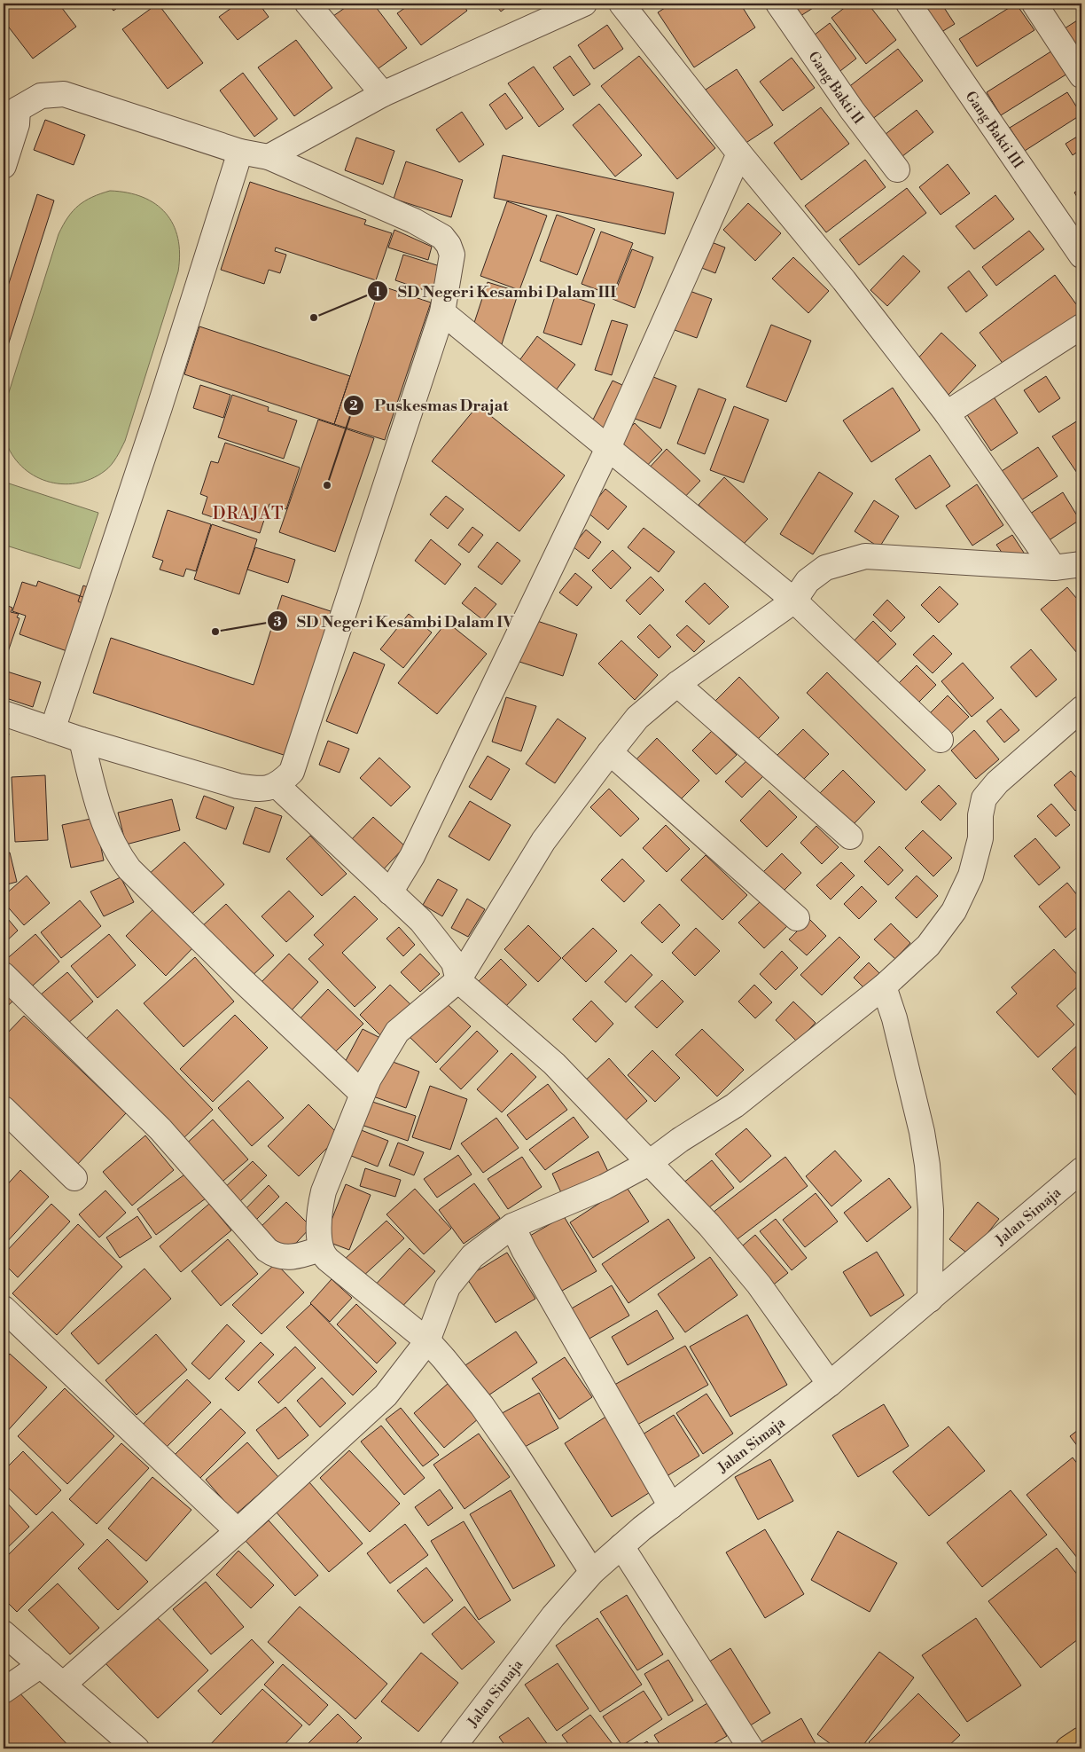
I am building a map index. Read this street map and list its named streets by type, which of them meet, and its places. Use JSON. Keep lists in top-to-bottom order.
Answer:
{
  "streets": {
    "street": ["Gang Bakti II", "Gang Bakti III", "Jalan Simaja"]
  },
  "districts": ["DRAJAT"],
  "places": ["SD Negeri Kesambi Dalam III", "Puskesmas Drajat", "SD Negeri Kesambi Dalam IV"]
}
